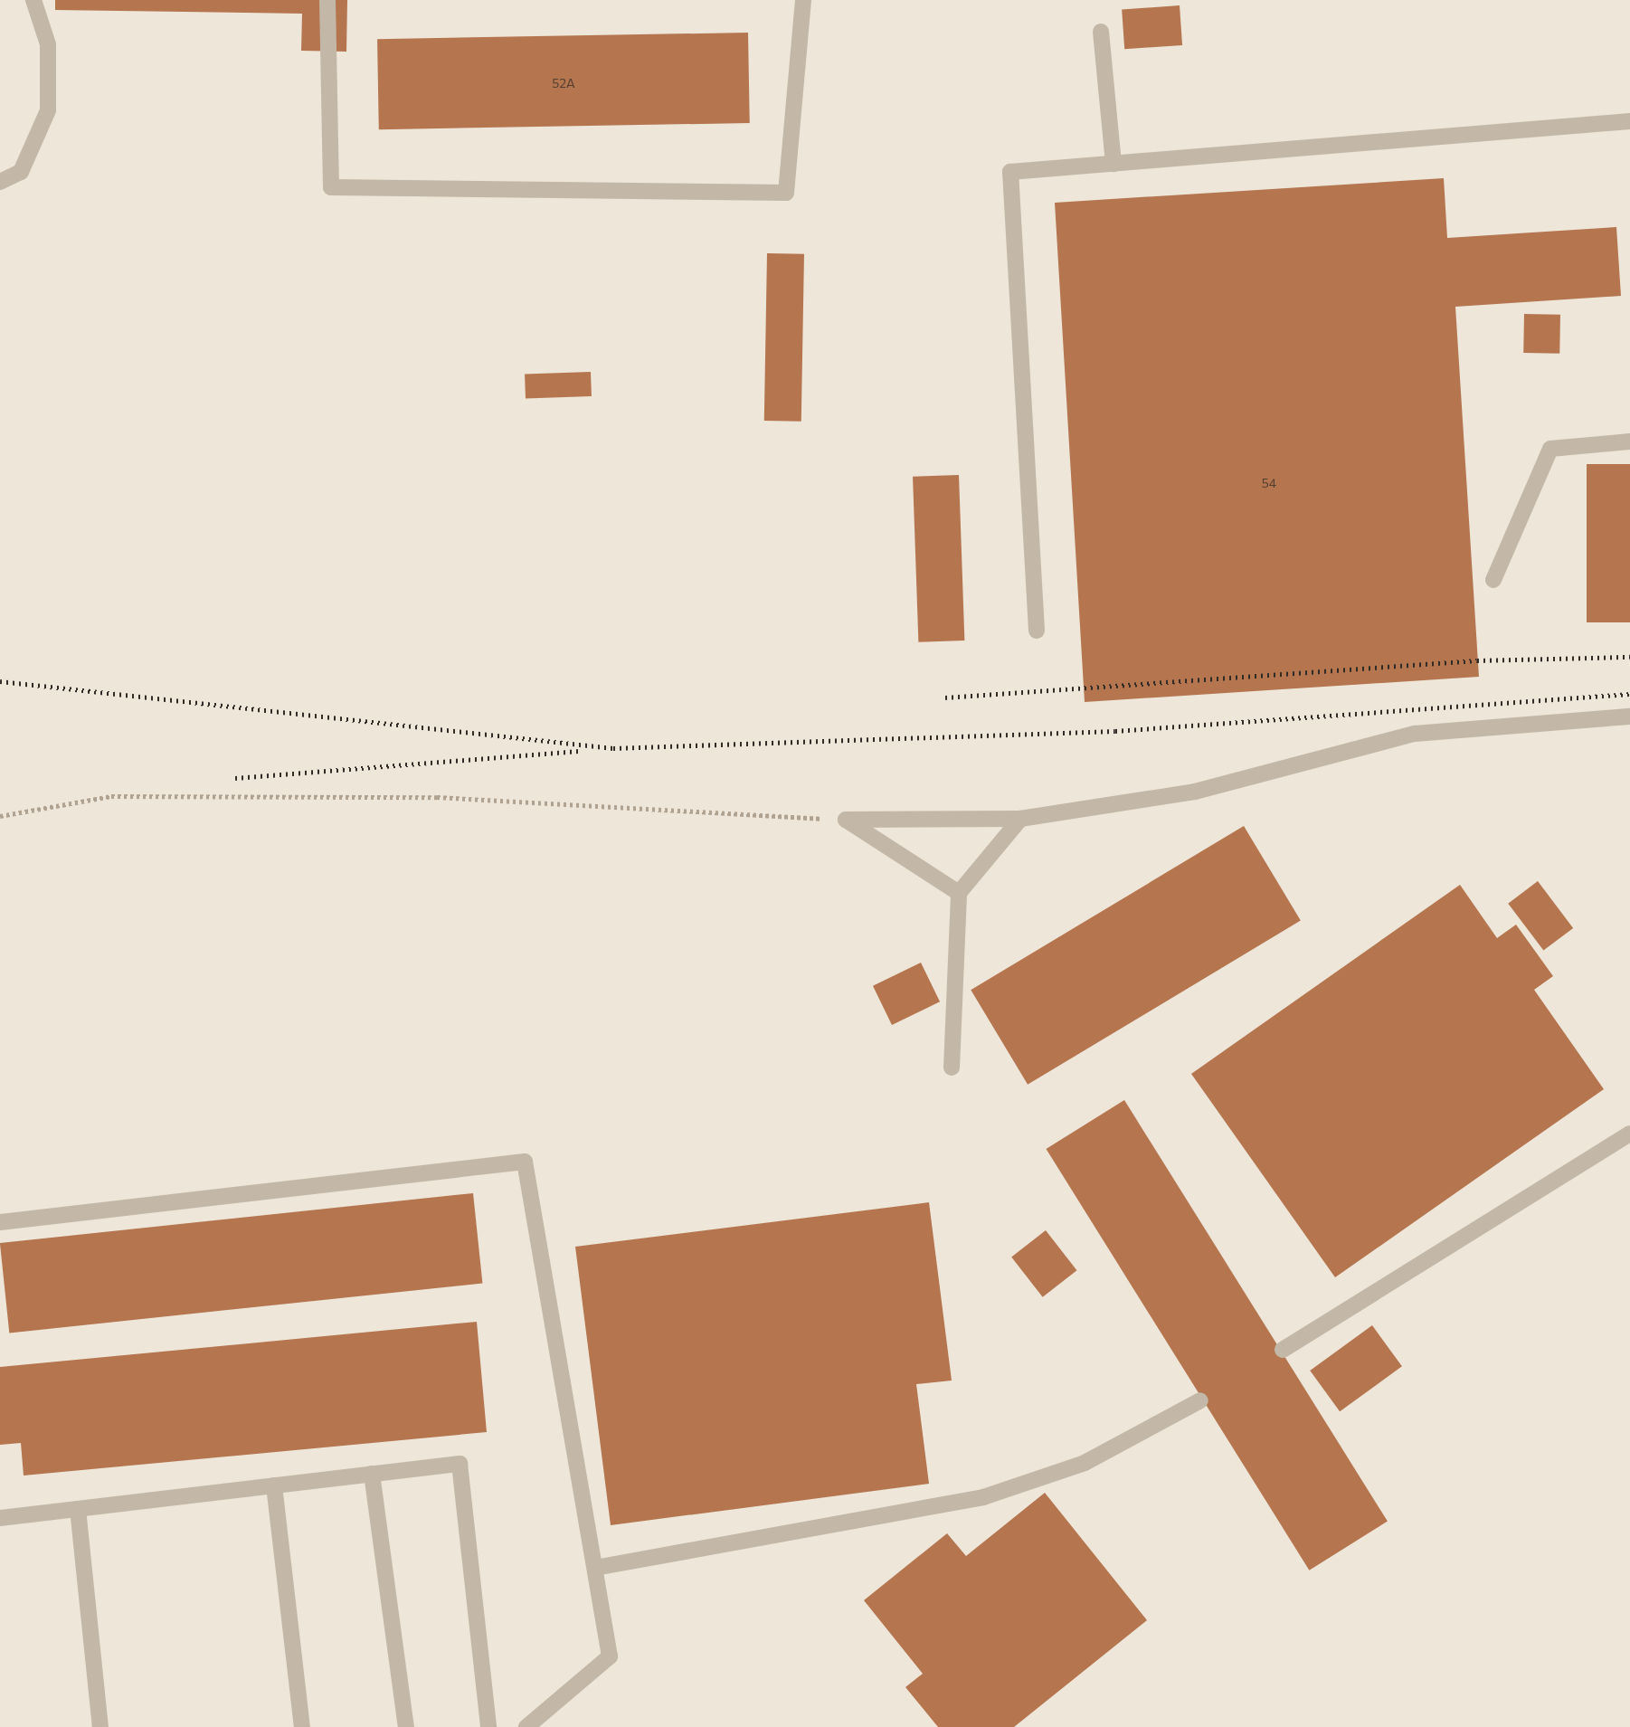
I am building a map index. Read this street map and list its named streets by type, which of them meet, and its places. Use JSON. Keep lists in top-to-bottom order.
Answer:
{
  "house_numbers": ["52А", "54"]
}
